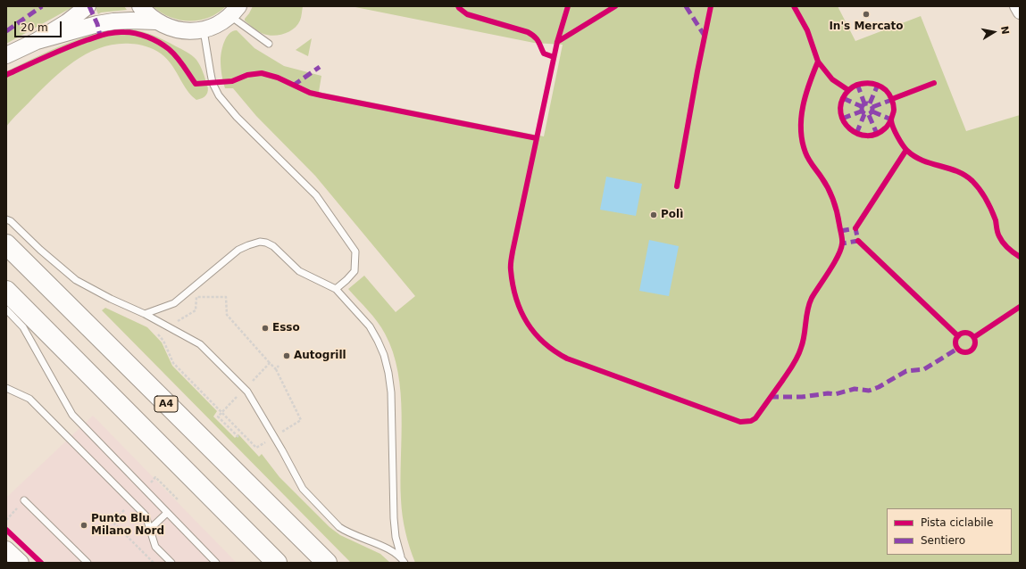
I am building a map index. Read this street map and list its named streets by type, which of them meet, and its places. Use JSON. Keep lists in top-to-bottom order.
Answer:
{
  "streets": {
    "highway": ["A4"]
  },
  "places": [
    "In's Mercato",
    "Polì",
    "Esso",
    "Autogrill",
    "Punto Blu Milano Nord"
  ],
  "legend": ["Pista ciclabile", "Sentiero"],
  "scale_bar": "20 m",
  "north": "right"
}
